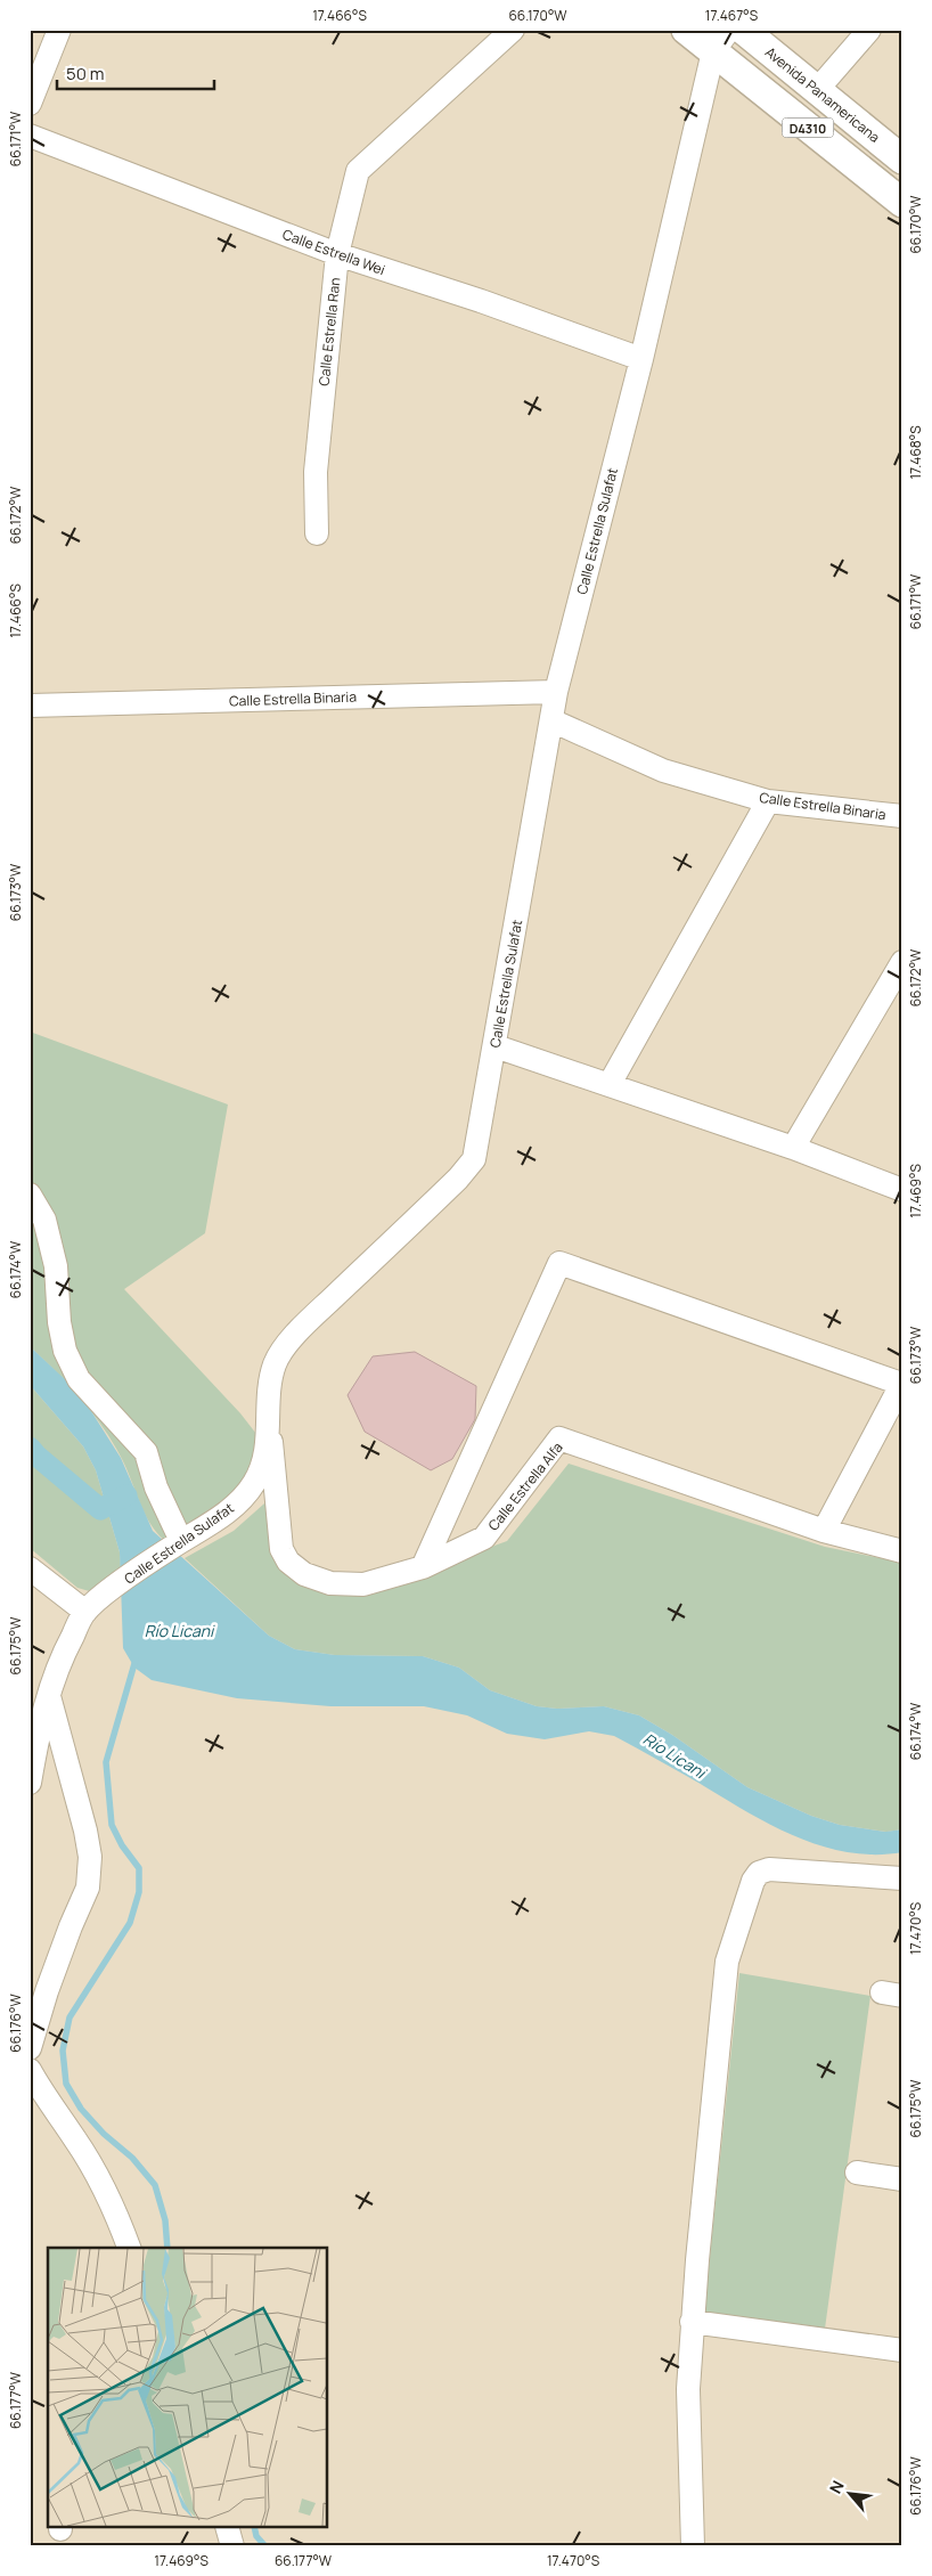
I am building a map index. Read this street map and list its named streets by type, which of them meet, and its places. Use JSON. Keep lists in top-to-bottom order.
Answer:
{
  "streets": {
    "main road": ["Avenida Panamericana", "D4310"],
    "street": [
      "Calle Estrella Wei",
      "Calle Estrella Ran",
      "Calle Estrella Sulafat",
      "Calle Estrella Binaria",
      "Calle Estrella Alfa"
    ]
  },
  "crossings": [
    ["D4310", "Calle Estrella Sulafat"],
    ["Calle Estrella Wei", "Calle Estrella Ran"],
    ["Calle Estrella Wei", "Calle Estrella Sulafat"],
    ["Calle Estrella Sulafat", "Calle Estrella Binaria"],
    ["Calle Estrella Sulafat", "Calle Estrella Alfa"]
  ],
  "water": ["Río Licani"],
  "scale_bar": "50 m",
  "north": "top left",
  "coordinates": [
    "17.466°S",
    "66.170°W",
    "17.467°S",
    "66.171°W",
    "17.468°S",
    "66.172°W",
    "66.173°W",
    "17.469°S",
    "66.174°W",
    "66.175°W",
    "17.470°S",
    "66.176°W",
    "66.177°W"
  ]
}
